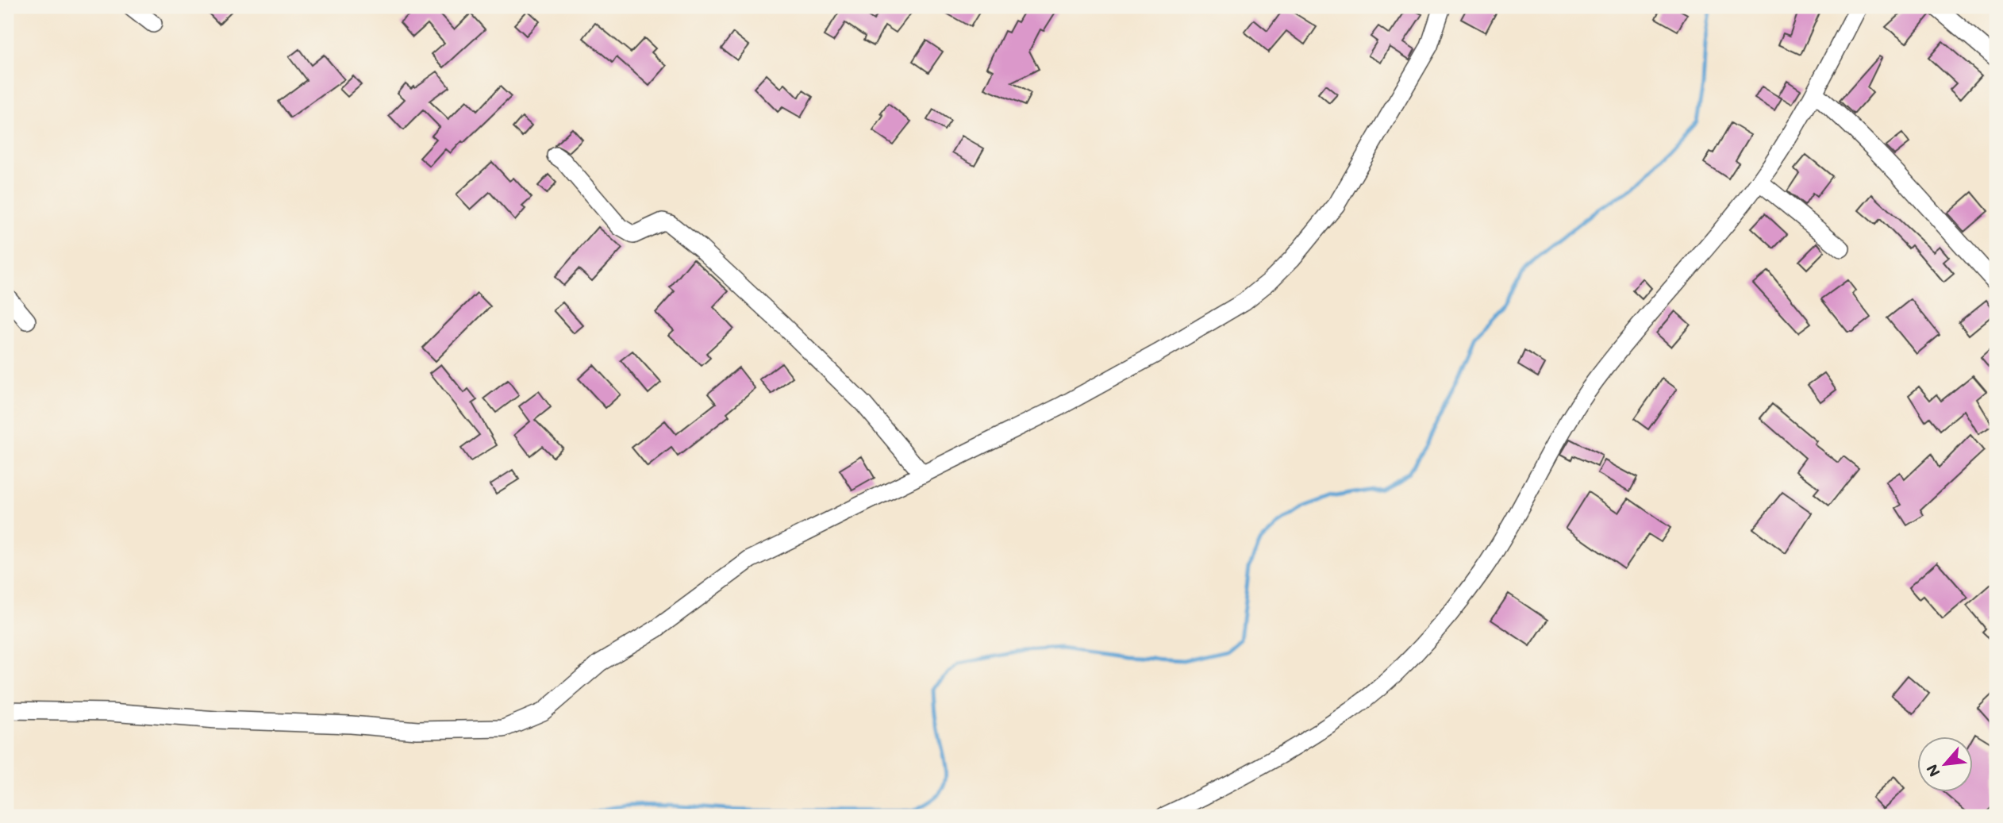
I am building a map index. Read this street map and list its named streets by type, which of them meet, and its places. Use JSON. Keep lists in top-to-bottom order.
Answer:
{
  "north": "bottom left"
}
